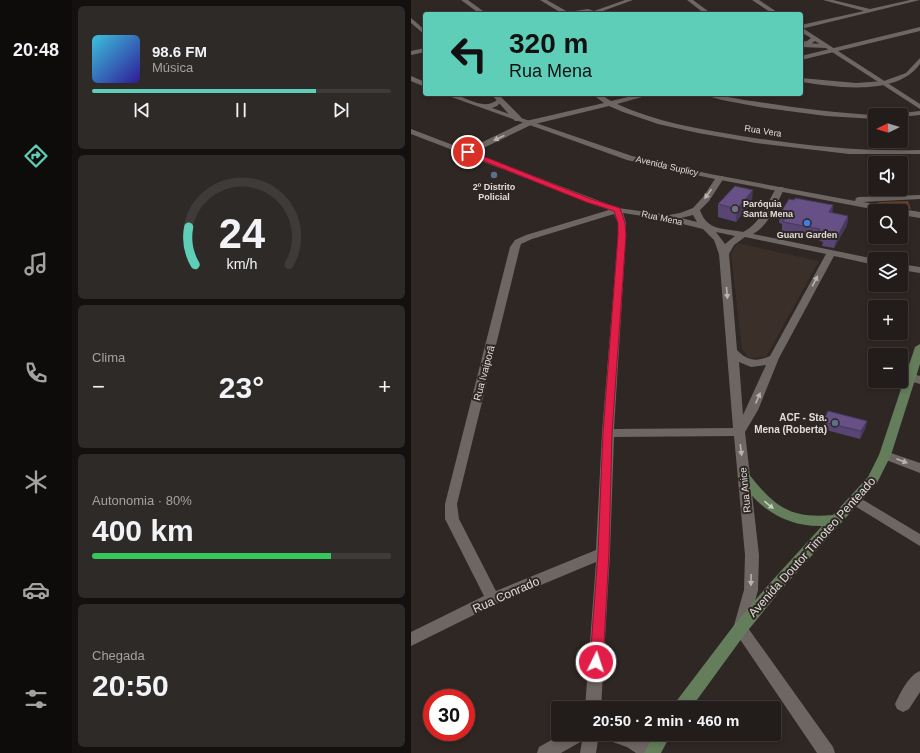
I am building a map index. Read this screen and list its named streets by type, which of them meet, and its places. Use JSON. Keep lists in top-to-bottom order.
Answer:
{
  "streets": {
    "main road": ["Avenida Doutor Timoteo Penteado"],
    "street": [
      "Rua Vera",
      "Avenida Suplicy",
      "Rua Mena",
      "Rua Ivaiporã",
      "Rua Anice",
      "Rua Conrado"
    ]
  },
  "crossings": [
    ["Rua Mena", "Rua Ivaiporã"],
    ["Rua Mena", "Rua Anice"],
    ["Rua Ivaiporã", "Rua Conrado"],
    ["Rua Anice", "Avenida Doutor Timoteo Penteado"]
  ],
  "one_way": ["Rua Anice"],
  "places": [
    "2º Distrito Policial",
    "Paróquia Santa Mena",
    "Guaru Garden",
    "ACF - Sta. Mena (Roberta)"
  ],
  "north": "left",
  "page": {
    "tabs": "20:48",
    "turn": ["320 m", "Rua Mena"],
    "song": ["98.6 FM", "Música"],
    "map_buttons": ["+", "−"],
    "tile": [
      "Clima",
      ["Autonomia · 80%", "400 km"],
      ["Chegada", "20:50"]
    ],
    "heat": ["−", "23°", "+"],
    "limit": "30",
    "trip": "20:50 · 2 min · 460 m",
    "gauge": ["24", "km/h"]
  }
}
